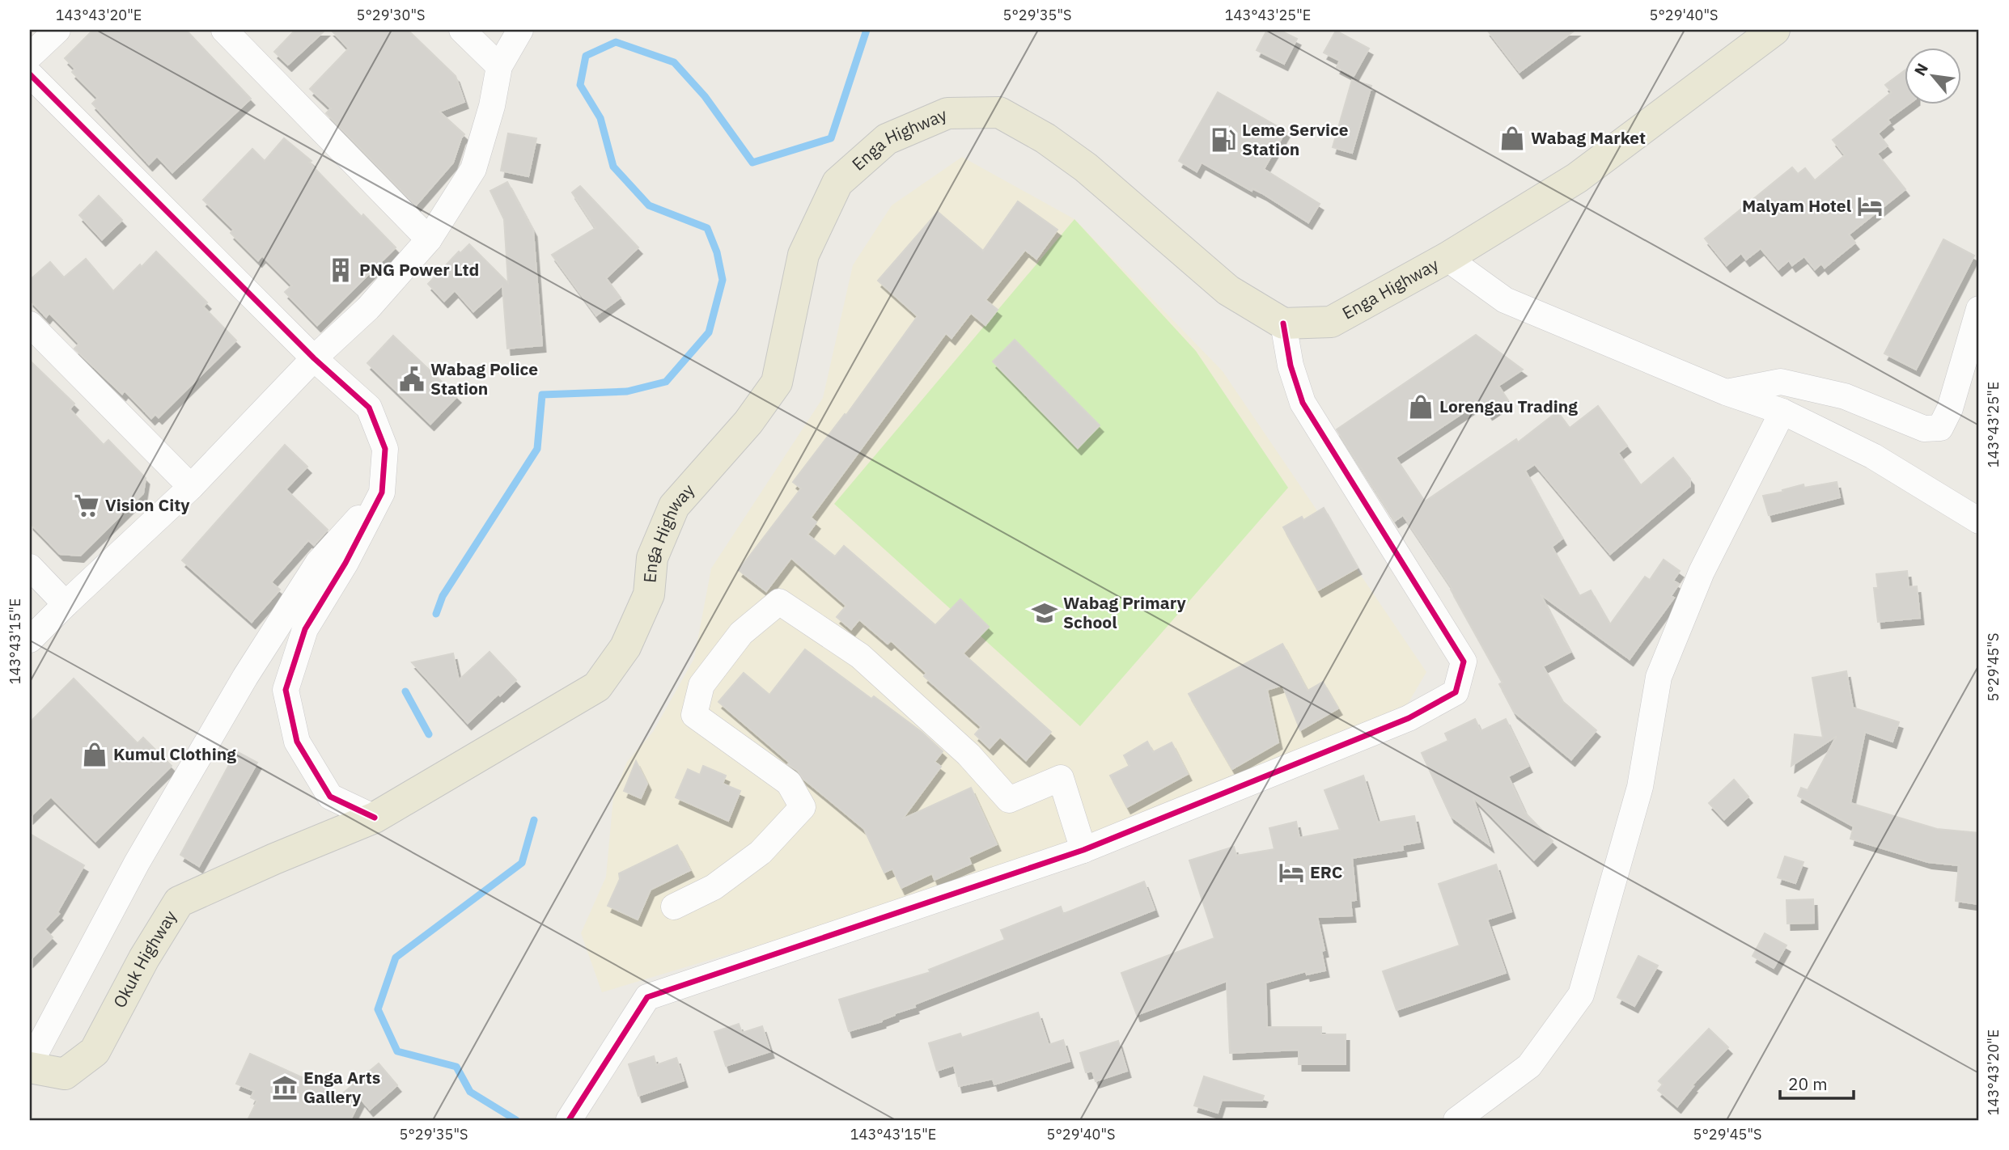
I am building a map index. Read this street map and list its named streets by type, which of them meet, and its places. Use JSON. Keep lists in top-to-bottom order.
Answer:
{
  "streets": {
    "main road": ["Enga Highway", "Okuk Highway"]
  },
  "crossings": [
    ["Enga Highway", "Okuk Highway"]
  ],
  "places": {
    "shop": ["Wabag Market", "Lorengau Trading", "Kumul Clothing"],
    "fuel station": ["Leme Service Station"],
    "hotel": ["Malyam Hotel", "ERC"],
    "building": ["PNG Power Ltd"],
    "public building": ["Wabag Police Station"],
    "supermarket": ["Vision City"],
    "school or university": ["Wabag Primary School"],
    "museum": ["Enga Arts Gallery"]
  },
  "scale_bar": "20 m",
  "north": "top left",
  "coordinates": [
    "143°43'20\"E",
    "5°29'30\"S",
    "5°29'35\"S",
    "143°43'25\"E",
    "5°29'40\"S",
    "143°43'15\"E",
    "5°29'45\"S"
  ]
}
